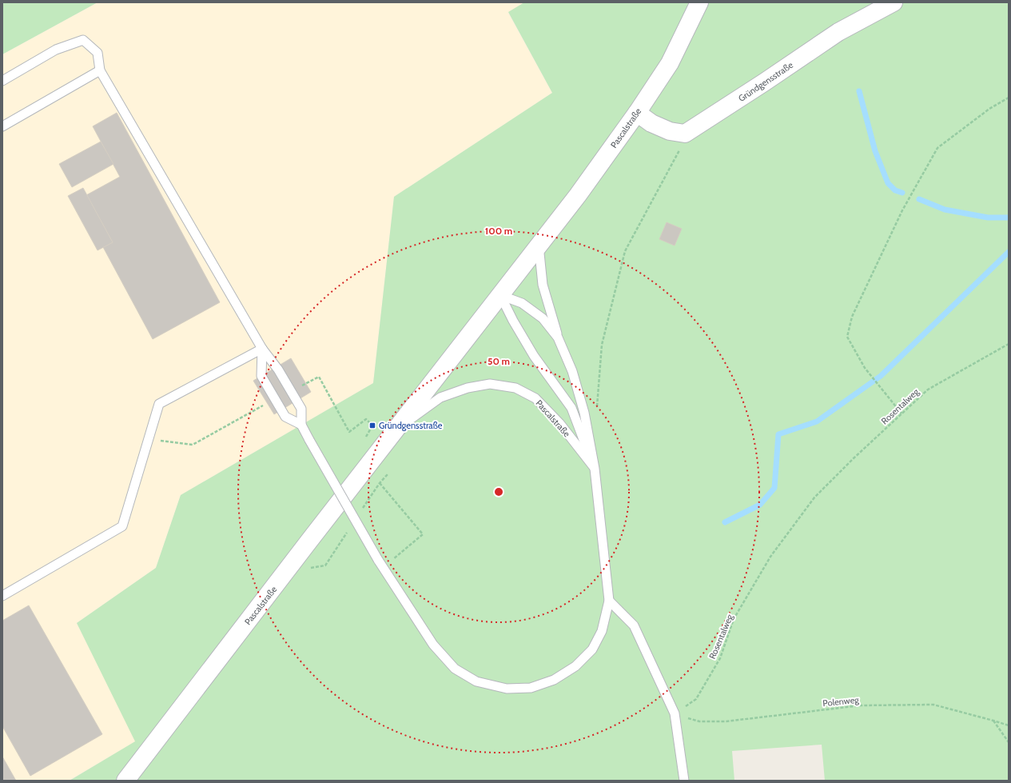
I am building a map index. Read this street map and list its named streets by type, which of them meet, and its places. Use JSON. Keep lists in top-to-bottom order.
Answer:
{
  "streets": {
    "street": ["Gründgensstraße", "Pascalstraße"],
    "path": ["Rosentalweg", "Polenweg"]
  },
  "crossings": [
    ["Rosentalweg", "Polenweg"]
  ],
  "places": {
    "transit": ["Gründgensstraße"]
  },
  "rings": ["100 m", "50 m"]
}
